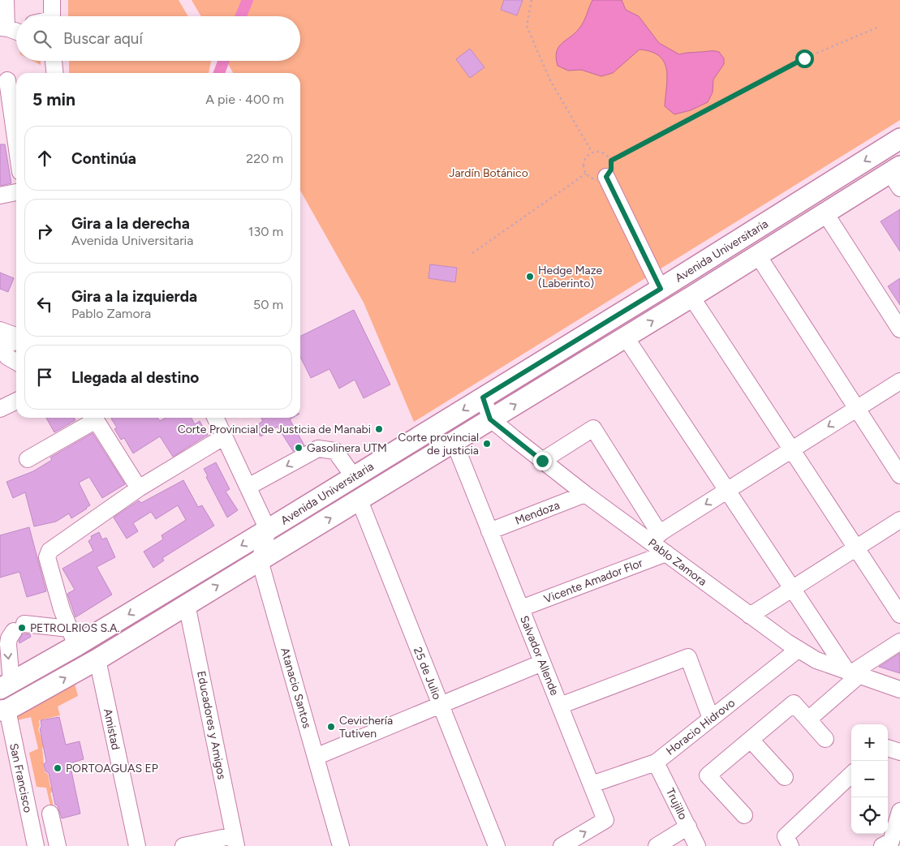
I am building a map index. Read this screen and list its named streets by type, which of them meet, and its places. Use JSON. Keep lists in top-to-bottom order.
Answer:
{
  "streets": {
    "main road": ["Avenida Universitaria"],
    "street": [
      "Mendoza",
      "Pablo Zamora",
      "Vicente Amador Flor",
      "Salvador Allende",
      "25 de Julio",
      "Atanacio Santos",
      "Educadores y Amigos",
      "Horacio Hidrovo",
      "Amistad",
      "San Francisco",
      "Trujillo"
    ]
  },
  "crossings": [
    ["Avenida Universitaria", "Pablo Zamora"],
    ["Avenida Universitaria", "Salvador Allende"],
    ["Avenida Universitaria", "25 de Julio"],
    ["Avenida Universitaria", "Atanacio Santos"],
    ["Avenida Universitaria", "Educadores y Amigos"],
    ["Avenida Universitaria", "Amistad"],
    ["Avenida Universitaria", "San Francisco"],
    ["Mendoza", "Pablo Zamora"],
    ["Mendoza", "Salvador Allende"],
    ["Pablo Zamora", "Vicente Amador Flor"],
    ["Pablo Zamora", "Horacio Hidrovo"],
    ["Vicente Amador Flor", "Salvador Allende"],
    ["Salvador Allende", "Horacio Hidrovo"],
    ["Horacio Hidrovo", "Trujillo"]
  ],
  "parks": ["Jardín Botánico"],
  "places": [
    "Hedge Maze (Laberinto)",
    "Corte Provincial de Justicia de Manabi",
    "Corte provincial de justicia",
    "Gasolinera UTM",
    "PETROLRIOS S.A.",
    "Cevichería Tutiven",
    "PORTOAGUAS EP"
  ],
  "page": {
    "search": "Buscar aquí",
    "heading": ["5 min", "A pie · 400 m"],
    "list": [
      ["Continúa", "220 m"],
      ["Gira a la derecha", "Avenida Universitaria", "130 m"],
      ["Gira a la izquierda", "Pablo Zamora", "50 m"],
      "Llegada al destino"
    ],
    "map_buttons": ["+", "−"]
  }
}
